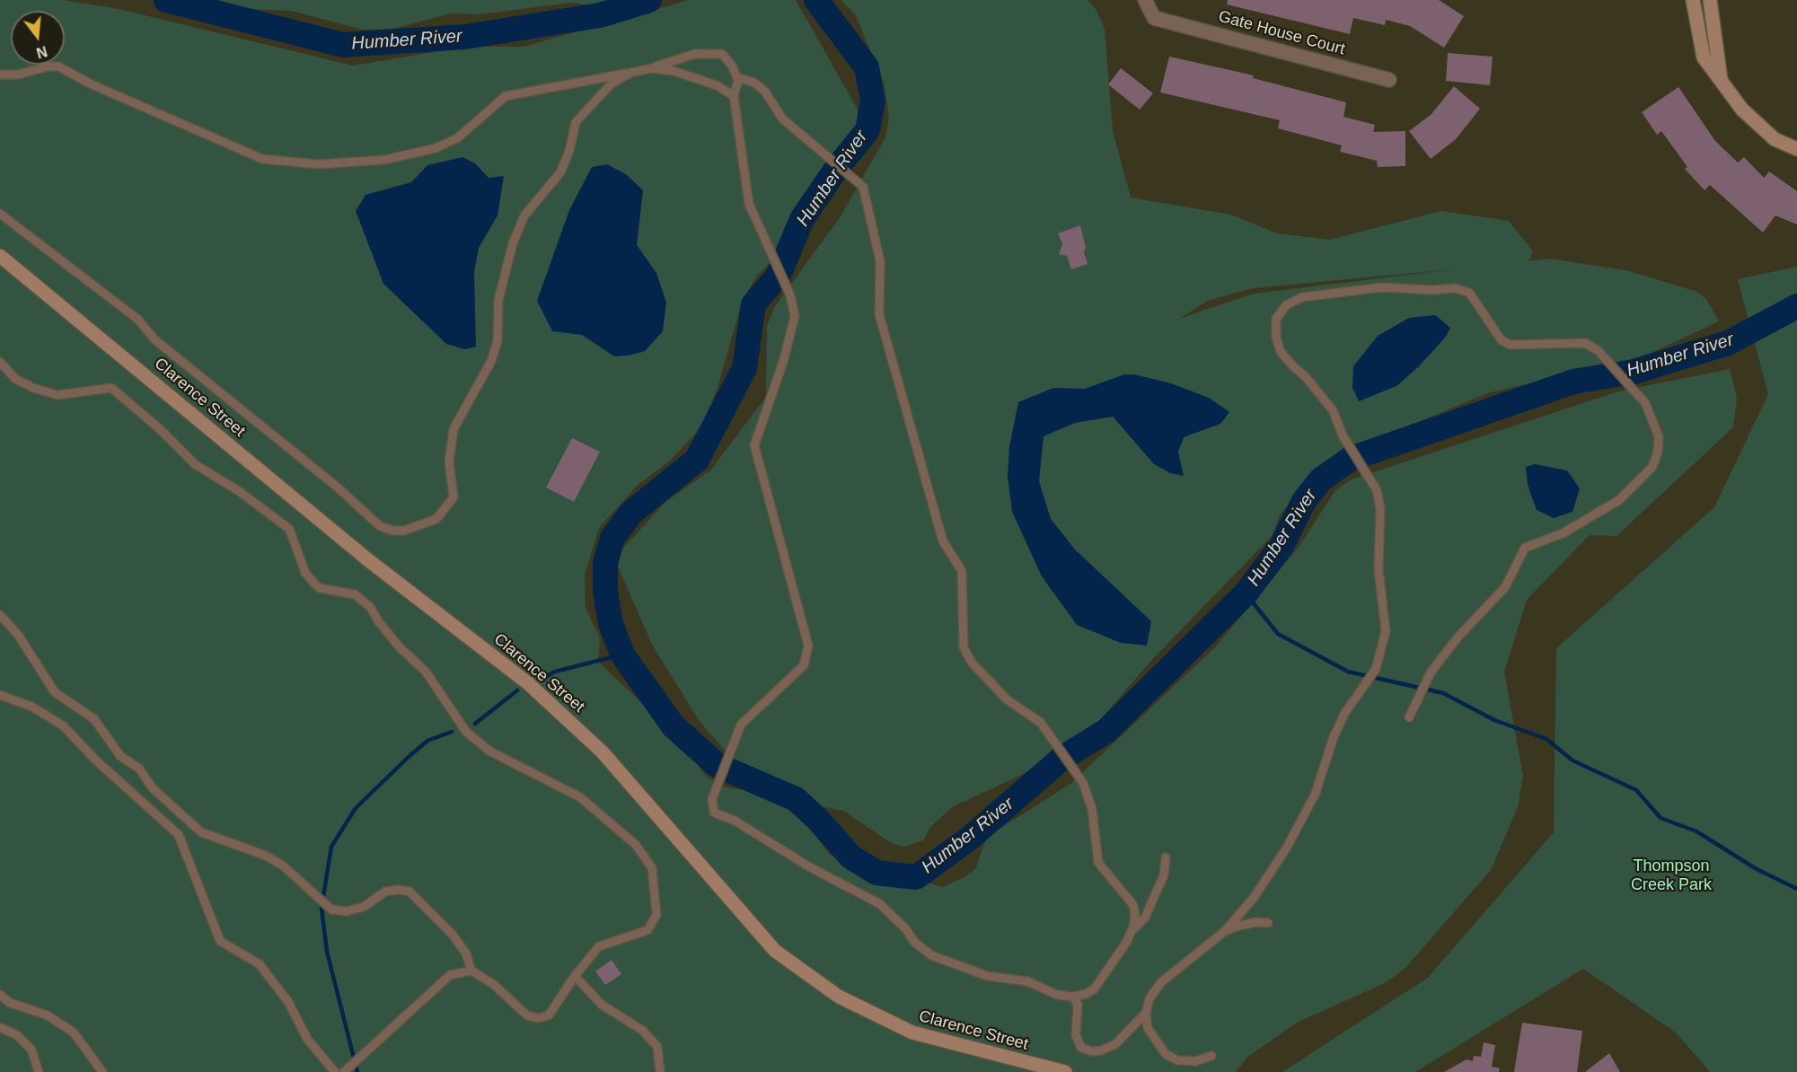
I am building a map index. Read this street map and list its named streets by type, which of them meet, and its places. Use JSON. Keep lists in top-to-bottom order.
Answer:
{
  "streets": {
    "street": ["Gate House Court", "Clarence Street"]
  },
  "water": ["Humber River"],
  "parks": ["Thompson Creek Park"],
  "north": "bottom"
}
